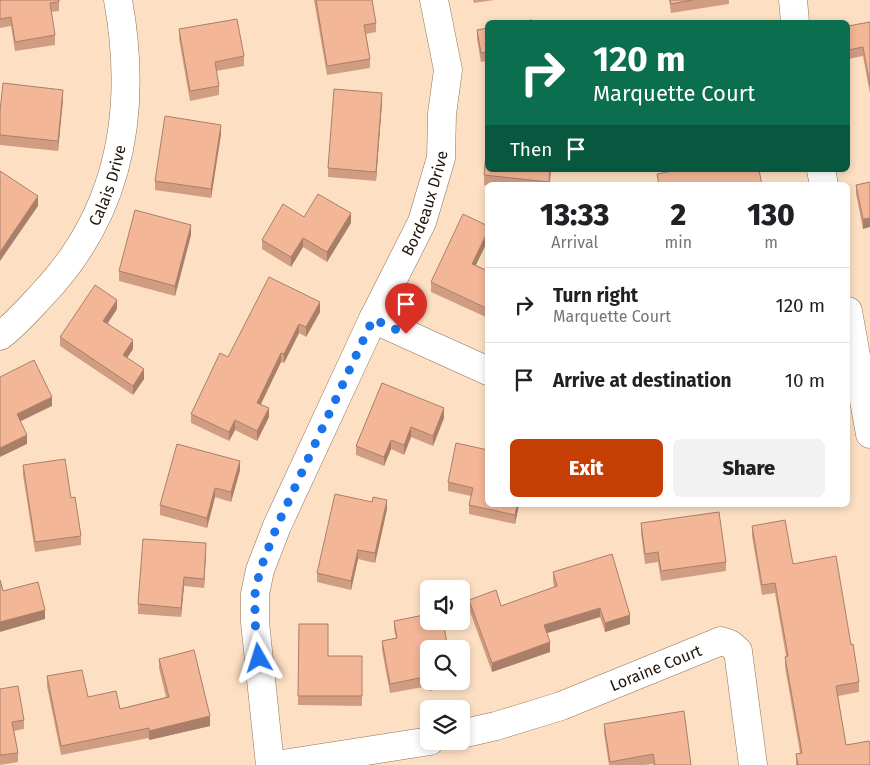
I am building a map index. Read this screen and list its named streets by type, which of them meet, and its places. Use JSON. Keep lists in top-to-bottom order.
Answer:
{
  "streets": {
    "street": ["Calais Drive", "Bordeaux Drive", "Loraine Court"]
  },
  "page": {
    "turn": ["120 m", "Marquette Court"],
    "then": "Then",
    "eta": [
      "13:33",
      "Arrival",
      "2",
      "min",
      "130",
      "m"
    ],
    "list": [
      {
        "name": "Turn right",
        "note": "Marquette Court",
        "value": "120 m"
      },
      {
        "name": "Arrive at destination",
        "value": "10 m"
      }
    ],
    "buttons": ["Exit", "Share"]
  }
}
